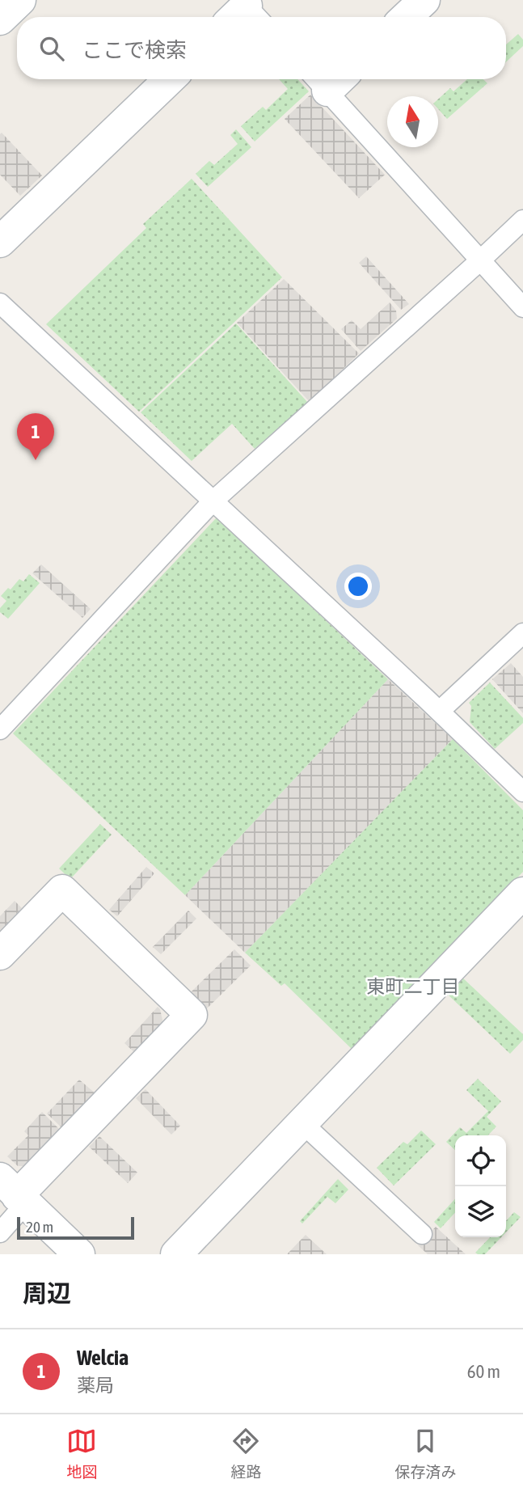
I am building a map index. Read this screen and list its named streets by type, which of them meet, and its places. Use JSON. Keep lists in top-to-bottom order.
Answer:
{
  "districts": ["東町二丁目"],
  "scale_bar": "20 m",
  "north": "top",
  "page": {
    "search": "ここで検索",
    "pins": "1",
    "scale": "20 m",
    "heading": "周辺",
    "list": [
      {
        "mark": "1",
        "name": "Welcia",
        "note": "薬局",
        "value": "60 m"
      }
    ],
    "nav": ["地図", "経路", "保存済み"]
  }
}
